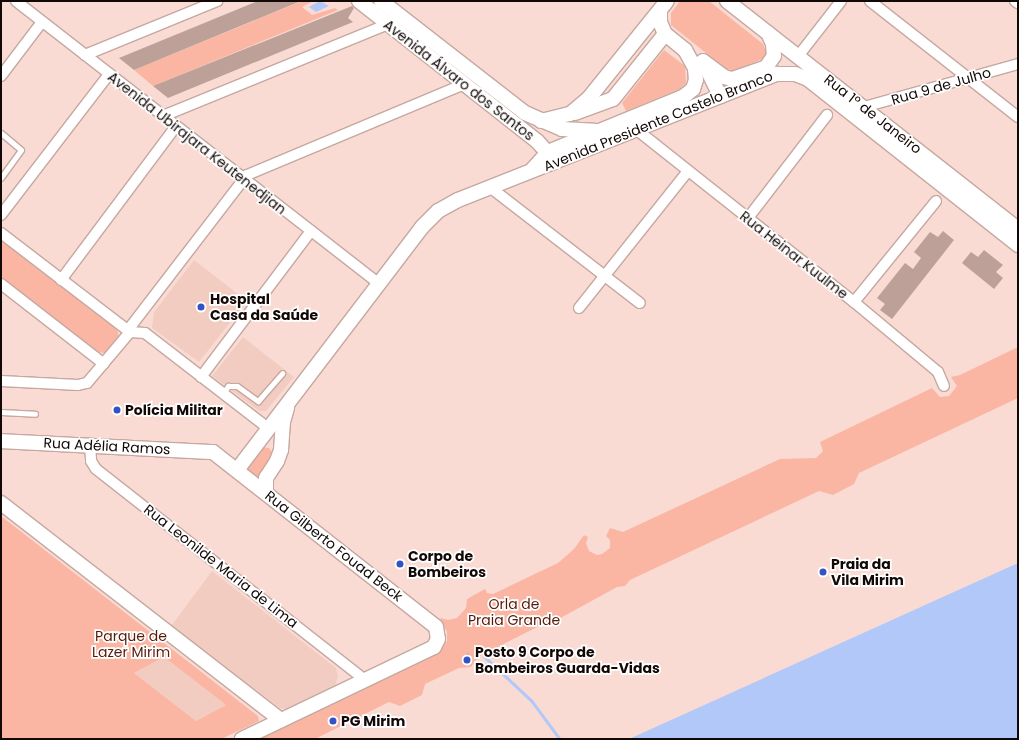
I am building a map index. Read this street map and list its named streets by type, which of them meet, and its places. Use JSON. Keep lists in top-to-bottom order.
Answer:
{
  "streets": {
    "street": [
      "Avenida Álvaro dos Santos",
      "Rua 9 de Julho",
      "Rua 1º de Janeiro",
      "Avenida Presidente Castelo Branco",
      "Avenida Ubirajara Keutenedjian",
      "Rua Heinar Kuulme",
      "Rua Adélia Ramos",
      "Rua Gilberto Fouad Beck",
      "Rua Leonilde Maria de Lima"
    ]
  },
  "crossings": [
    ["Avenida Álvaro dos Santos", "Avenida Presidente Castelo Branco"],
    ["Rua 9 de Julho", "Rua 1º de Janeiro"],
    ["Rua 1º de Janeiro", "Avenida Presidente Castelo Branco"],
    ["Avenida Presidente Castelo Branco", "Avenida Ubirajara Keutenedjian"],
    ["Avenida Presidente Castelo Branco", "Rua Heinar Kuulme"],
    ["Avenida Presidente Castelo Branco", "Rua Gilberto Fouad Beck"],
    ["Rua Adélia Ramos", "Rua Gilberto Fouad Beck"],
    ["Rua Adélia Ramos", "Rua Leonilde Maria de Lima"],
    ["Rua Gilberto Fouad Beck", "Rua Leonilde Maria de Lima"]
  ],
  "parks": ["Orla de Praia Grande", "Parque de Lazer Mirim"],
  "places": [
    "Hospital Casa da Saúde",
    "Polícia Militar",
    "Corpo de Bombeiros",
    "Praia da Vila Mirim",
    "Posto 9 Corpo de Bombeiros Guarda-Vidas",
    "PG Mirim"
  ]
}
